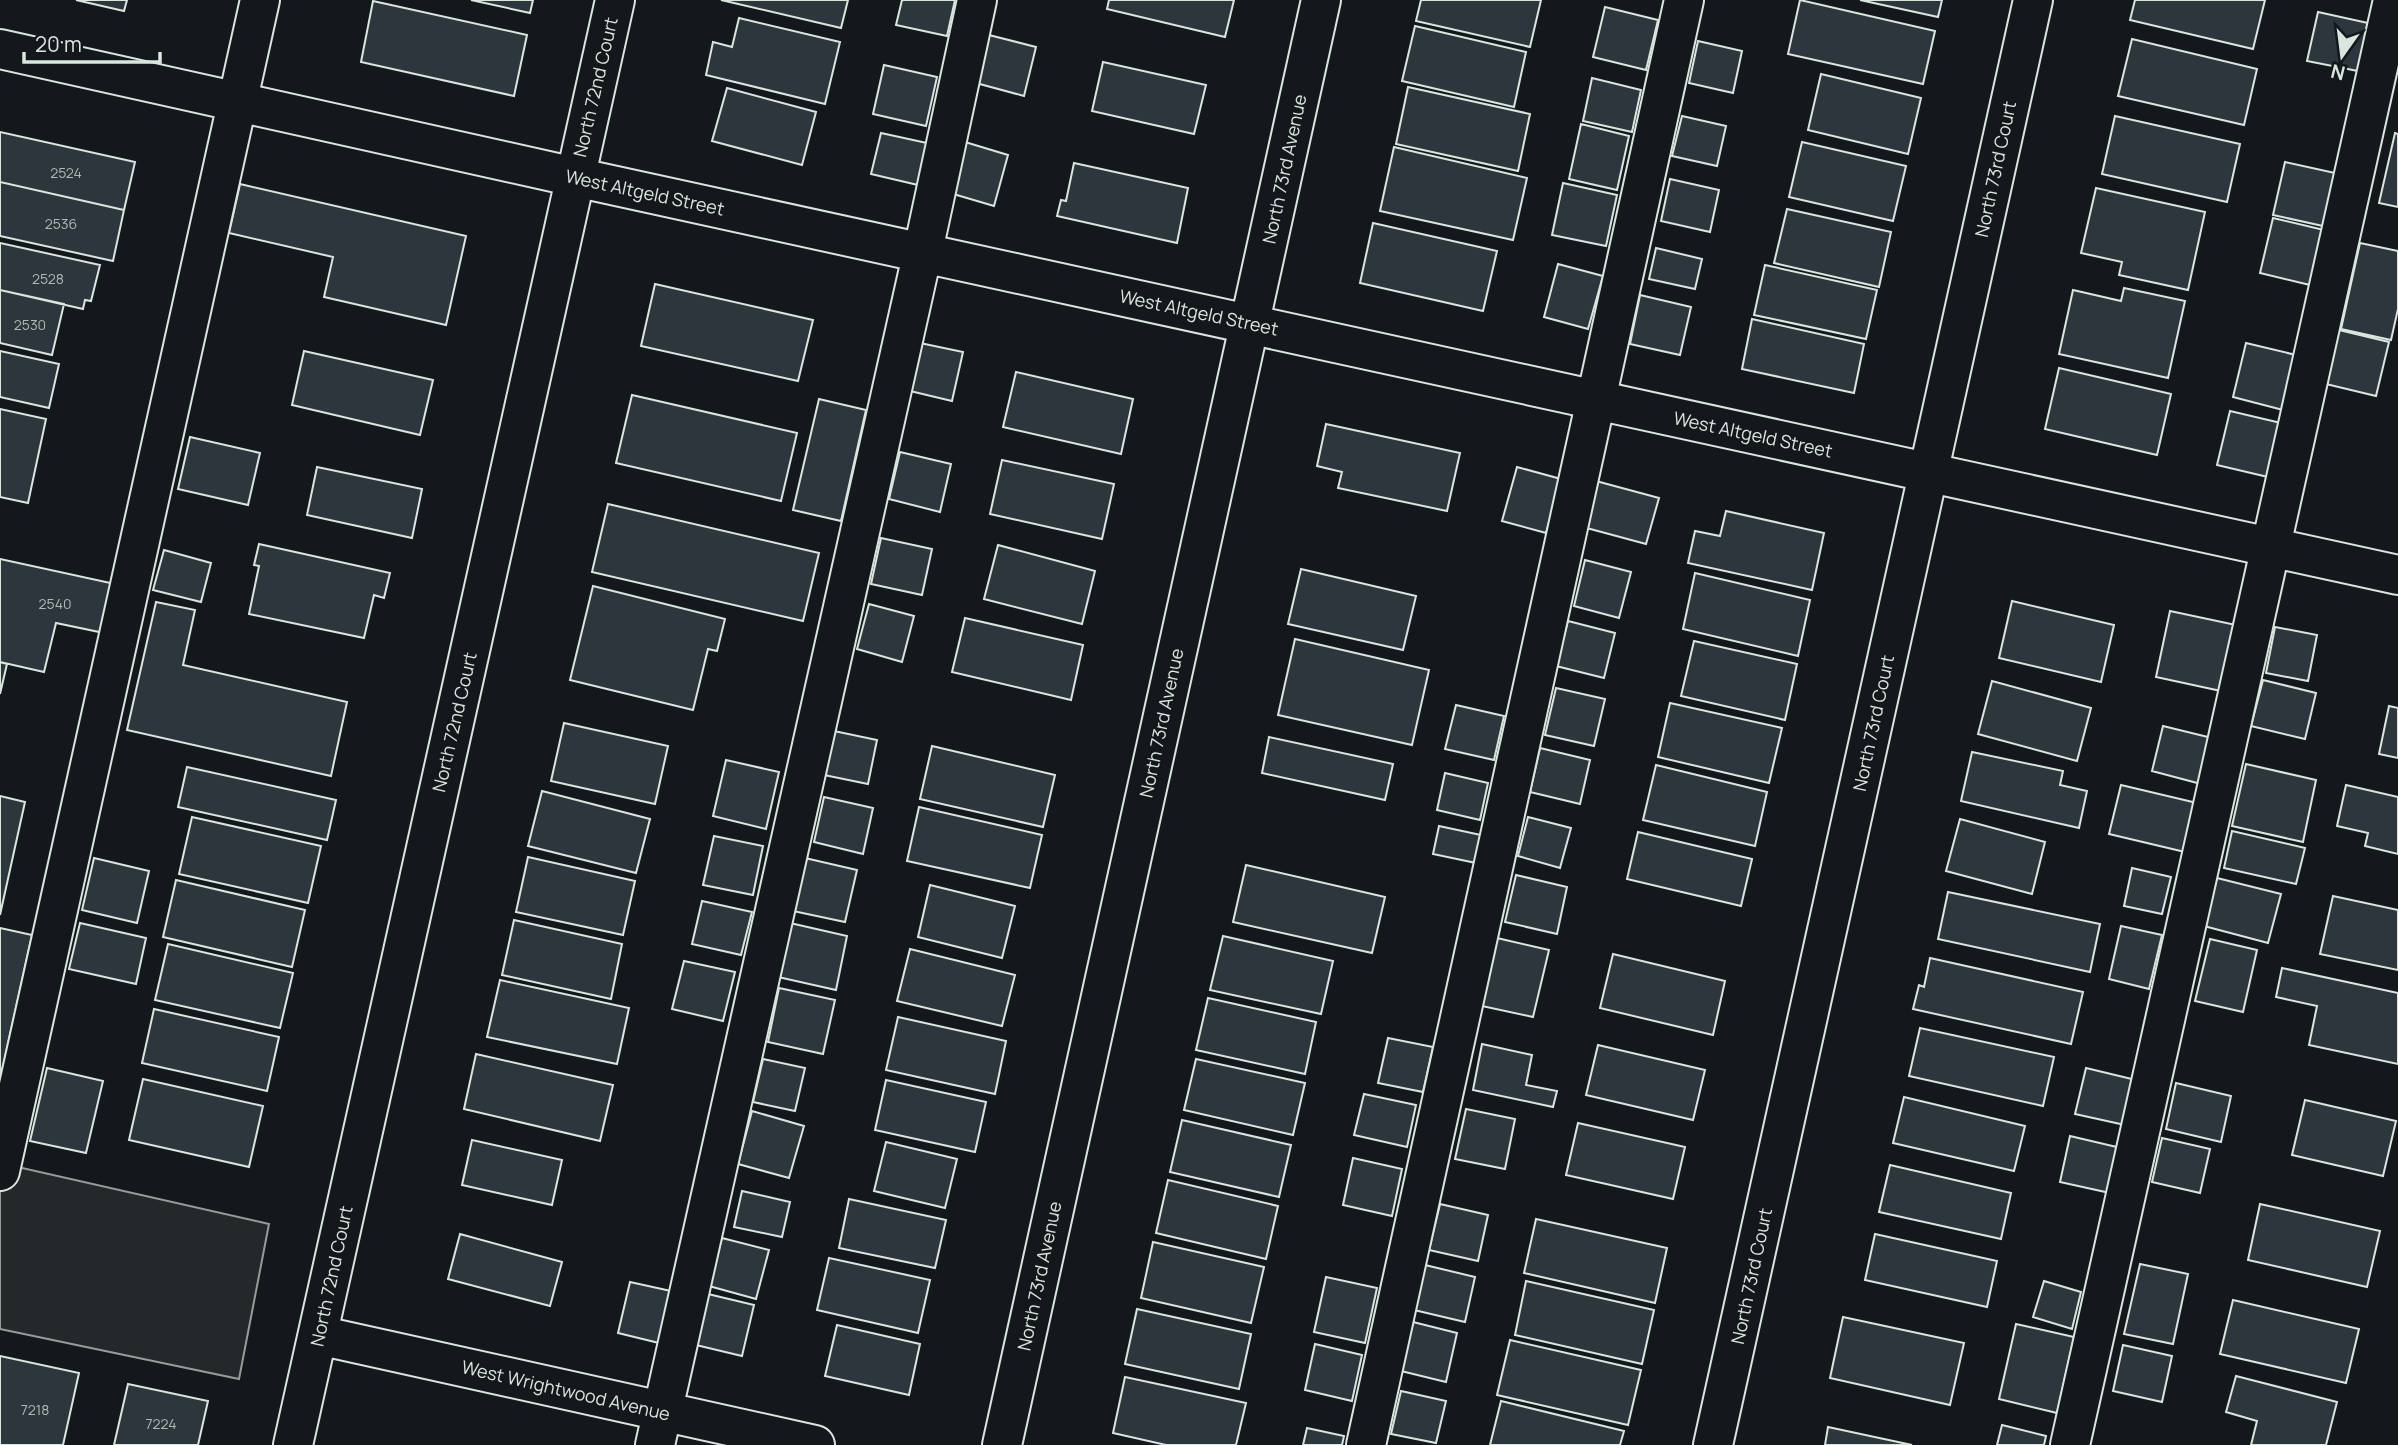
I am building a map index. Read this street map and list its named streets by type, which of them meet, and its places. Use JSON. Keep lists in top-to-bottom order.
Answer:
{
  "streets": {
    "street": [
      "North 72nd Court",
      "North 73rd Avenue",
      "North 73rd Court",
      "West Altgeld Street",
      "West Wrightwood Avenue"
    ]
  },
  "crossings": [
    ["North 72nd Court", "West Altgeld Street"],
    ["North 72nd Court", "West Wrightwood Avenue"],
    ["North 73rd Avenue", "West Altgeld Street"],
    ["North 73rd Court", "West Altgeld Street"]
  ],
  "house_numbers": [
    "2524",
    "2536",
    "2528",
    "2530",
    "2540",
    "7218",
    "7224"
  ],
  "scale_bar": "20 m",
  "north": "bottom"
}
